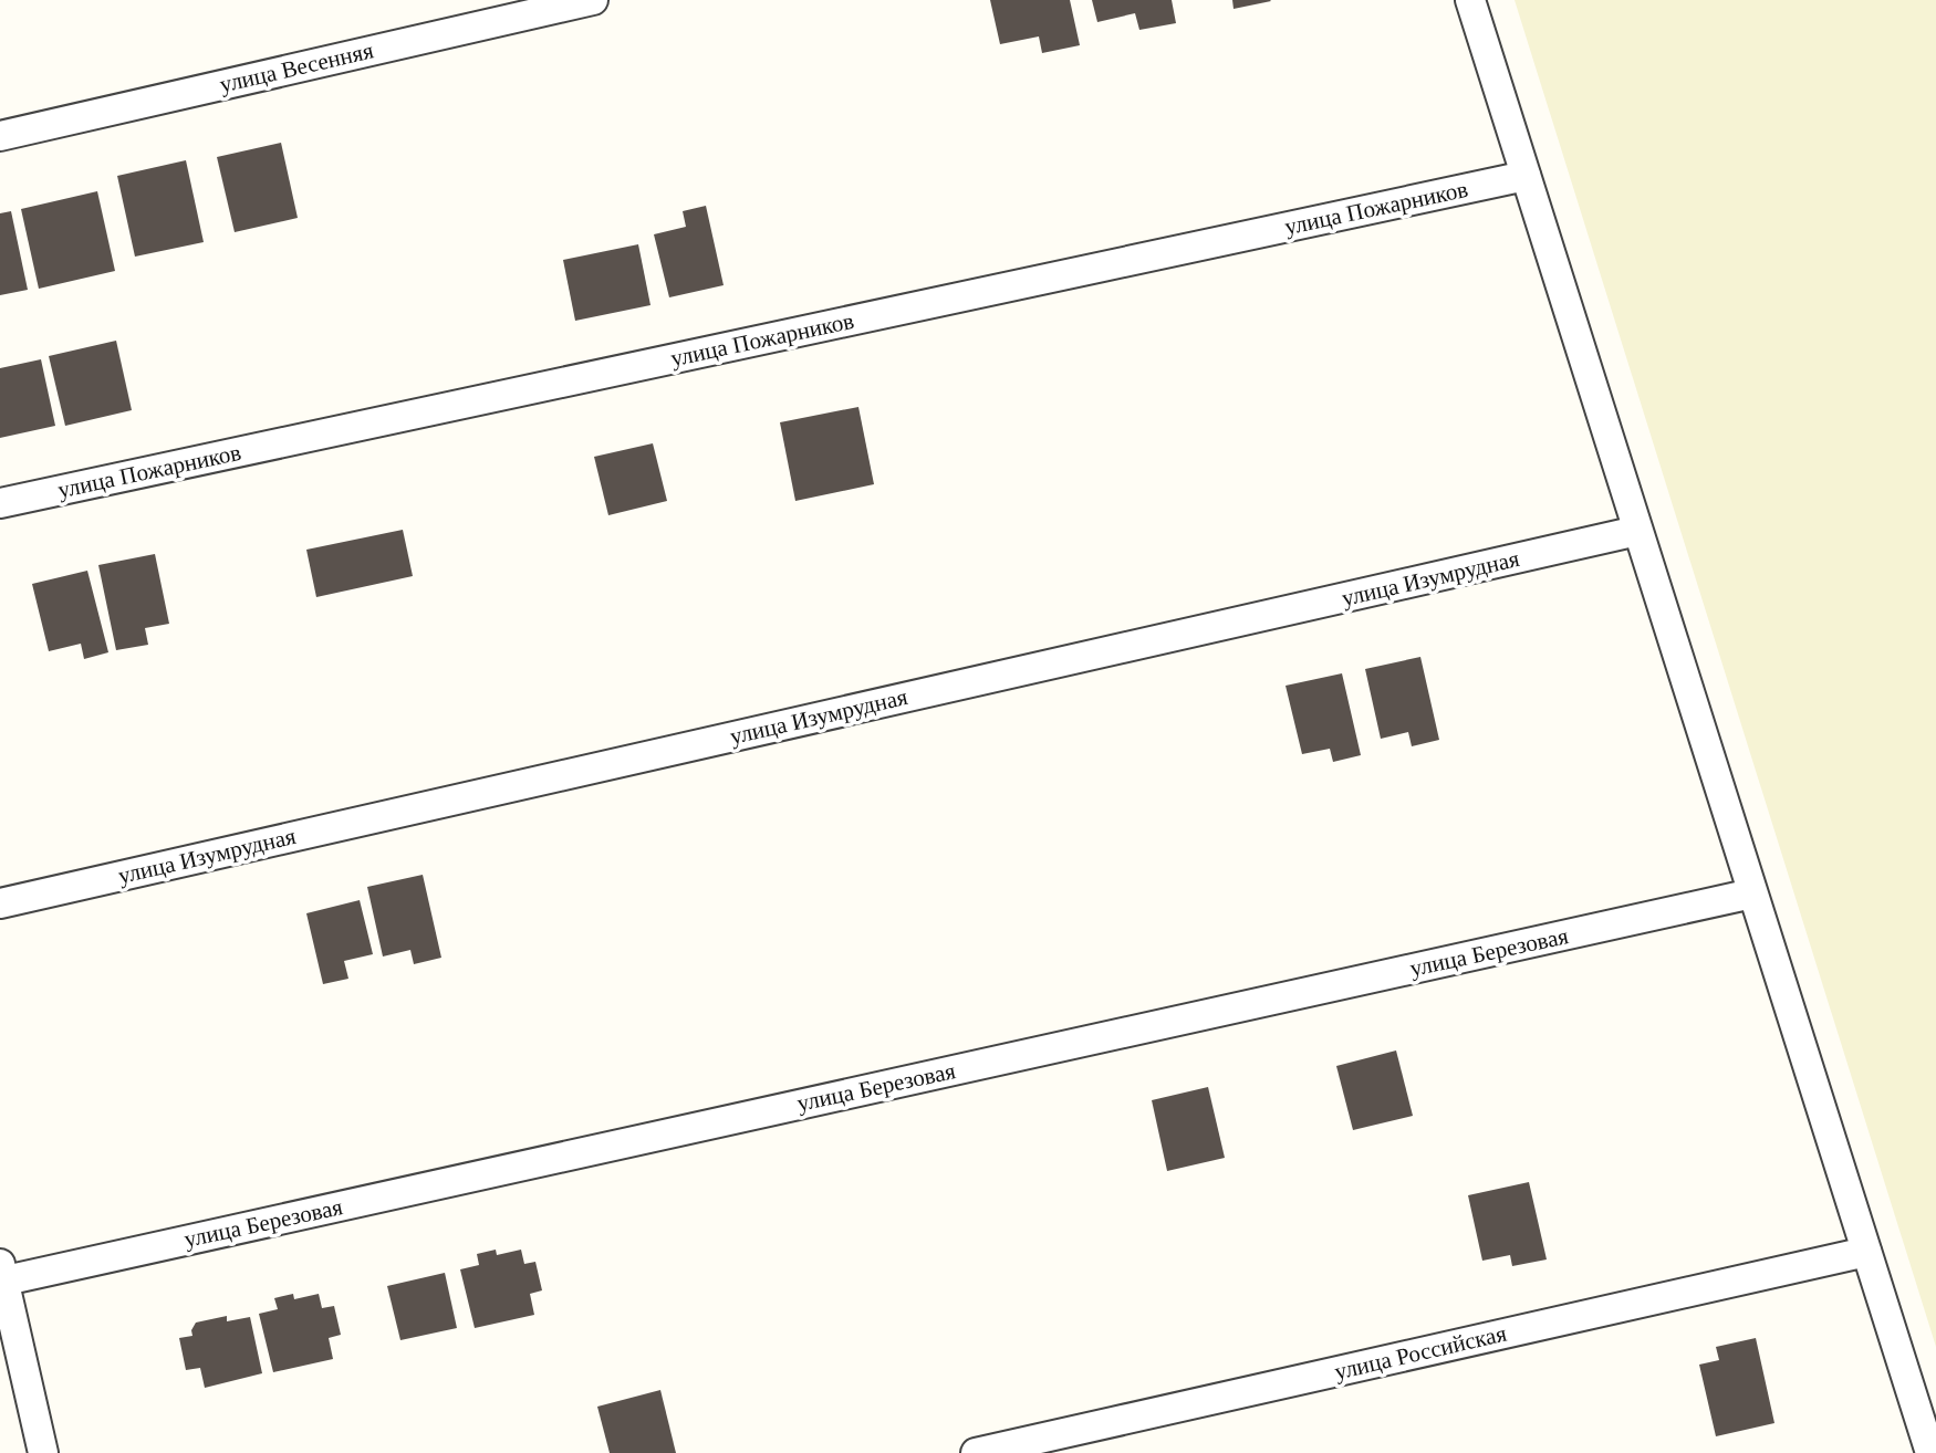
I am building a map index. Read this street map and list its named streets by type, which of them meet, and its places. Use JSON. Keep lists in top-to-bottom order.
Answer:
{
  "streets": {
    "street": [
      "улица Весенняя",
      "улица Пожарников",
      "улица Изумрудная",
      "улица Березовая",
      "улица Российская"
    ]
  }
}
